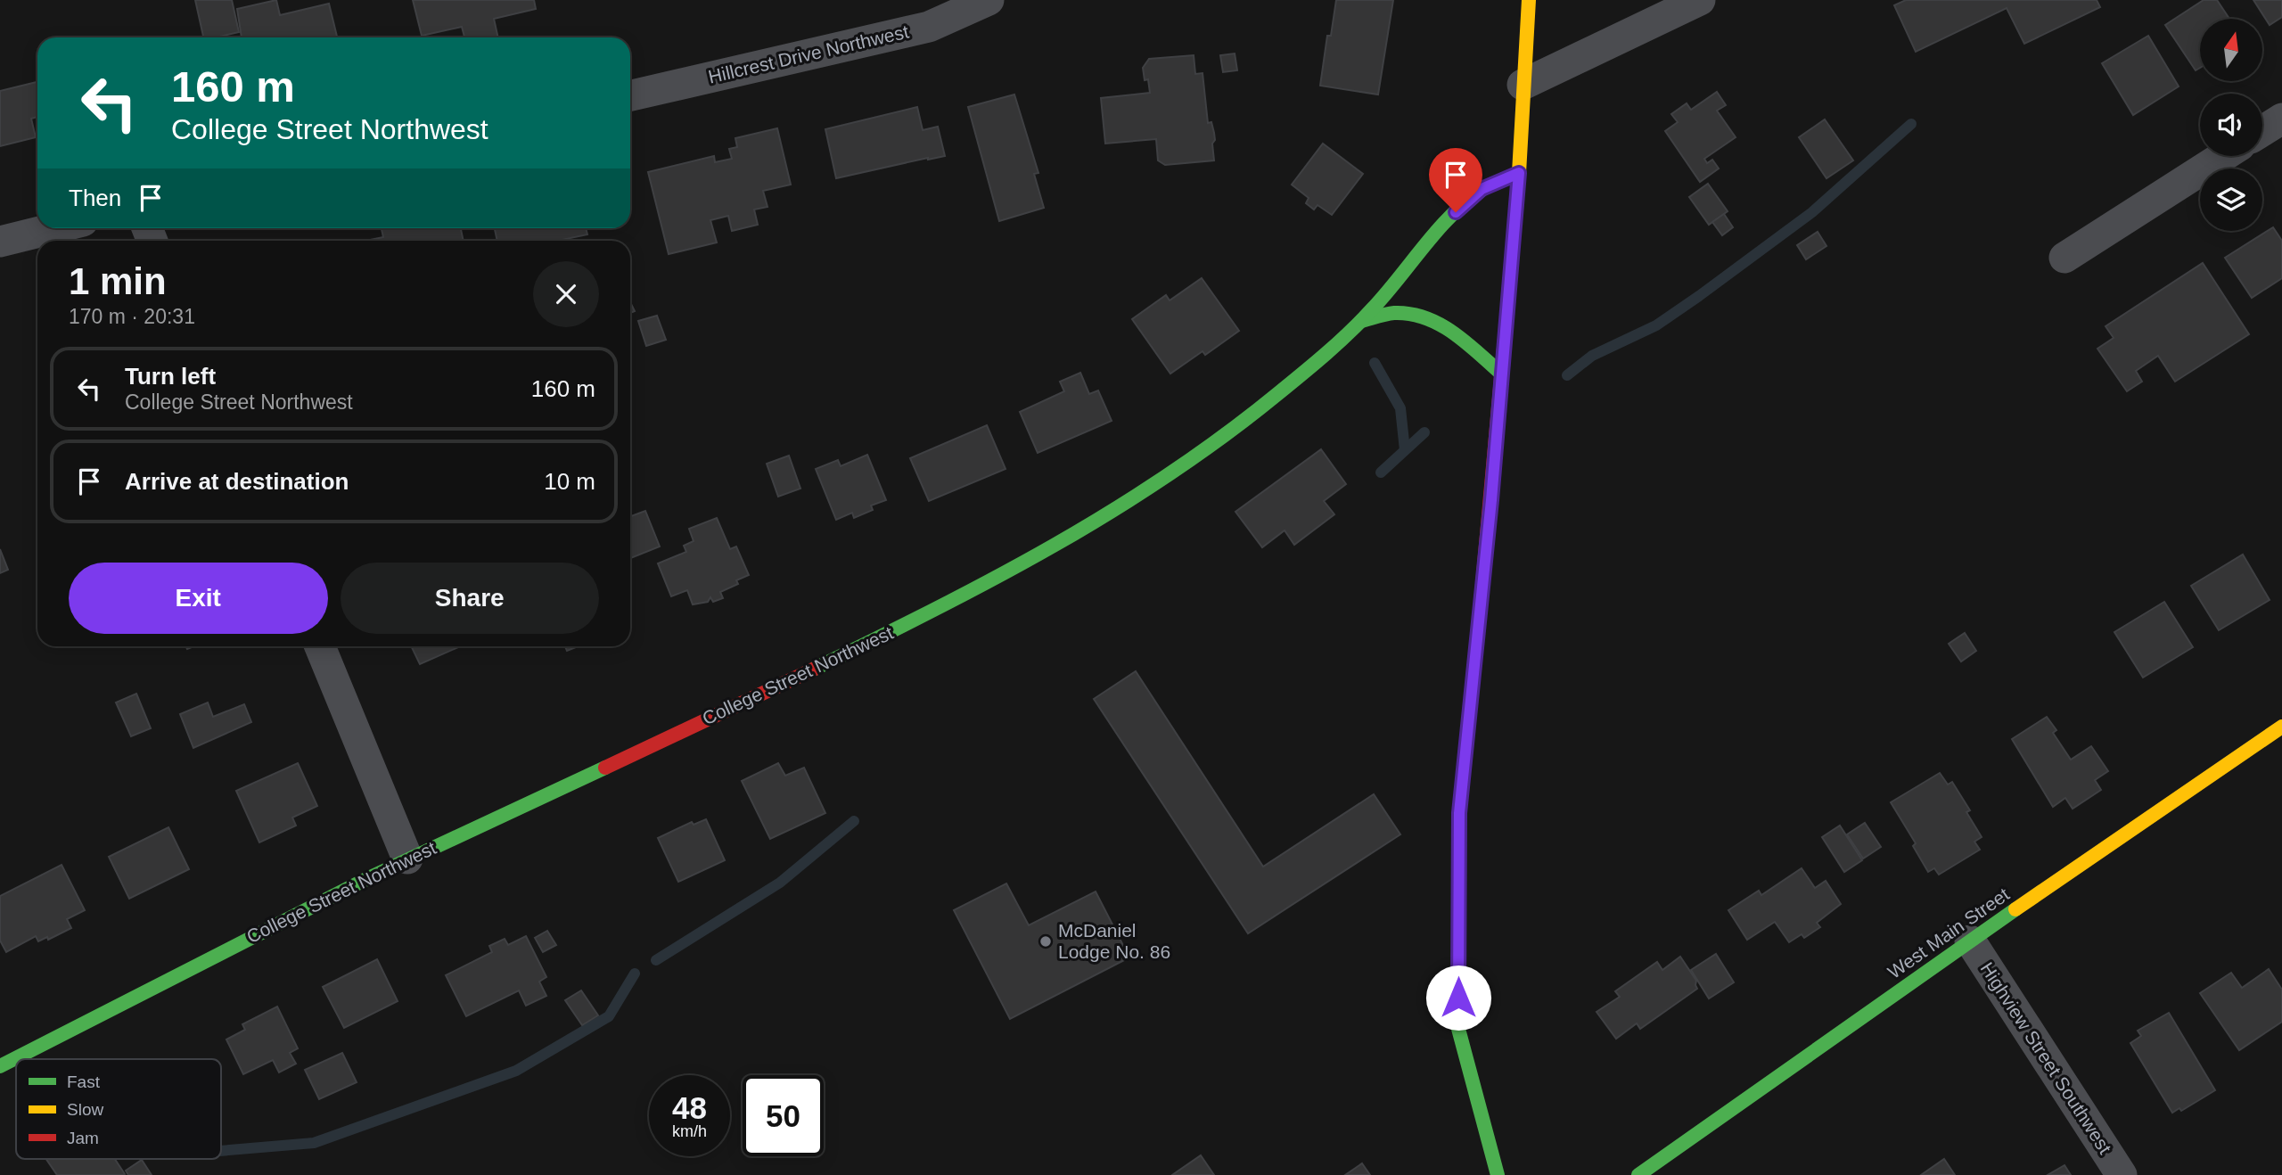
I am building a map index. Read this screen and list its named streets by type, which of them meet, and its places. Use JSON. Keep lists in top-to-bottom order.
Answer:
{
  "streets": {
    "main road": ["College Street Northwest", "West Main Street"],
    "street": ["Hillcrest Drive Northwest", "Highview Street Southwest"]
  },
  "crossings": [
    ["West Main Street", "Highview Street Southwest"]
  ],
  "places": ["McDaniel Lodge No. 86"],
  "legend": ["Fast", "Slow", "Jam"],
  "north": "top",
  "page": {
    "turn": ["160 m", "College Street Northwest"],
    "then": "Then",
    "heading": ["1 min", "170 m · 20:31"],
    "list": [
      {
        "name": "Turn left",
        "note": "College Street Northwest",
        "value": "160 m"
      },
      {
        "name": "Arrive at destination",
        "value": "10 m"
      }
    ],
    "buttons": ["Exit", "Share"],
    "speed": "48 km/h",
    "limit": "50"
  }
}
